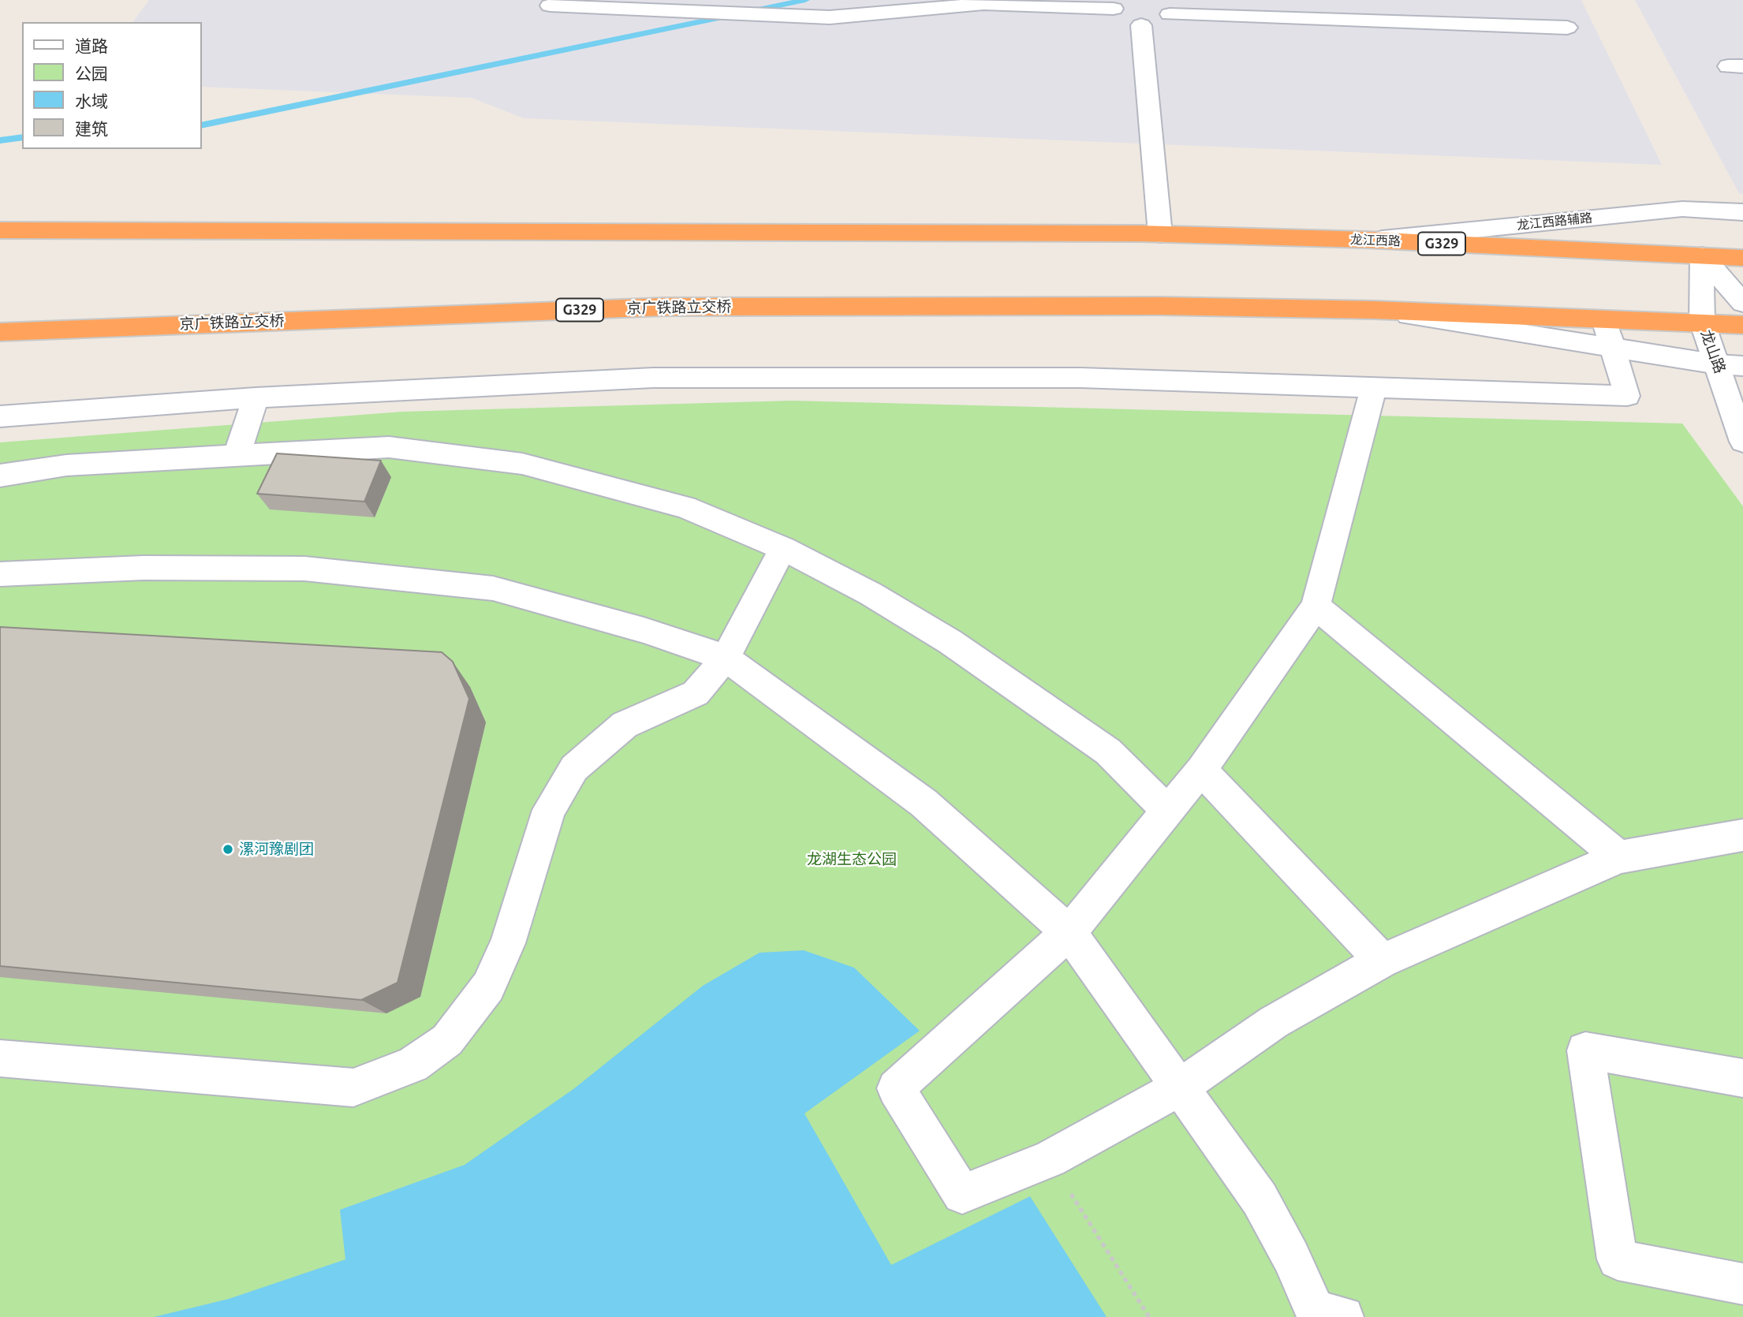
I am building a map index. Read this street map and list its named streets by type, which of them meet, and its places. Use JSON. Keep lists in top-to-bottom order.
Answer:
{
  "streets": {
    "highway": ["龙江西路", "G329", "京广铁路立交桥"],
    "street": ["龙江西路辅路", "龙山路"]
  },
  "crossings": [
    ["龙江西路辅路", "龙江西路"],
    ["龙江西路", "G329"],
    ["龙江西路", "龙山路"],
    ["G329", "京广铁路立交桥"],
    ["G329", "龙山路"]
  ],
  "parks": ["龙湖生态公园"],
  "places": ["漯河豫剧团"],
  "legend": [
    "道路",
    "公园",
    "水域",
    "建筑"
  ]
}
